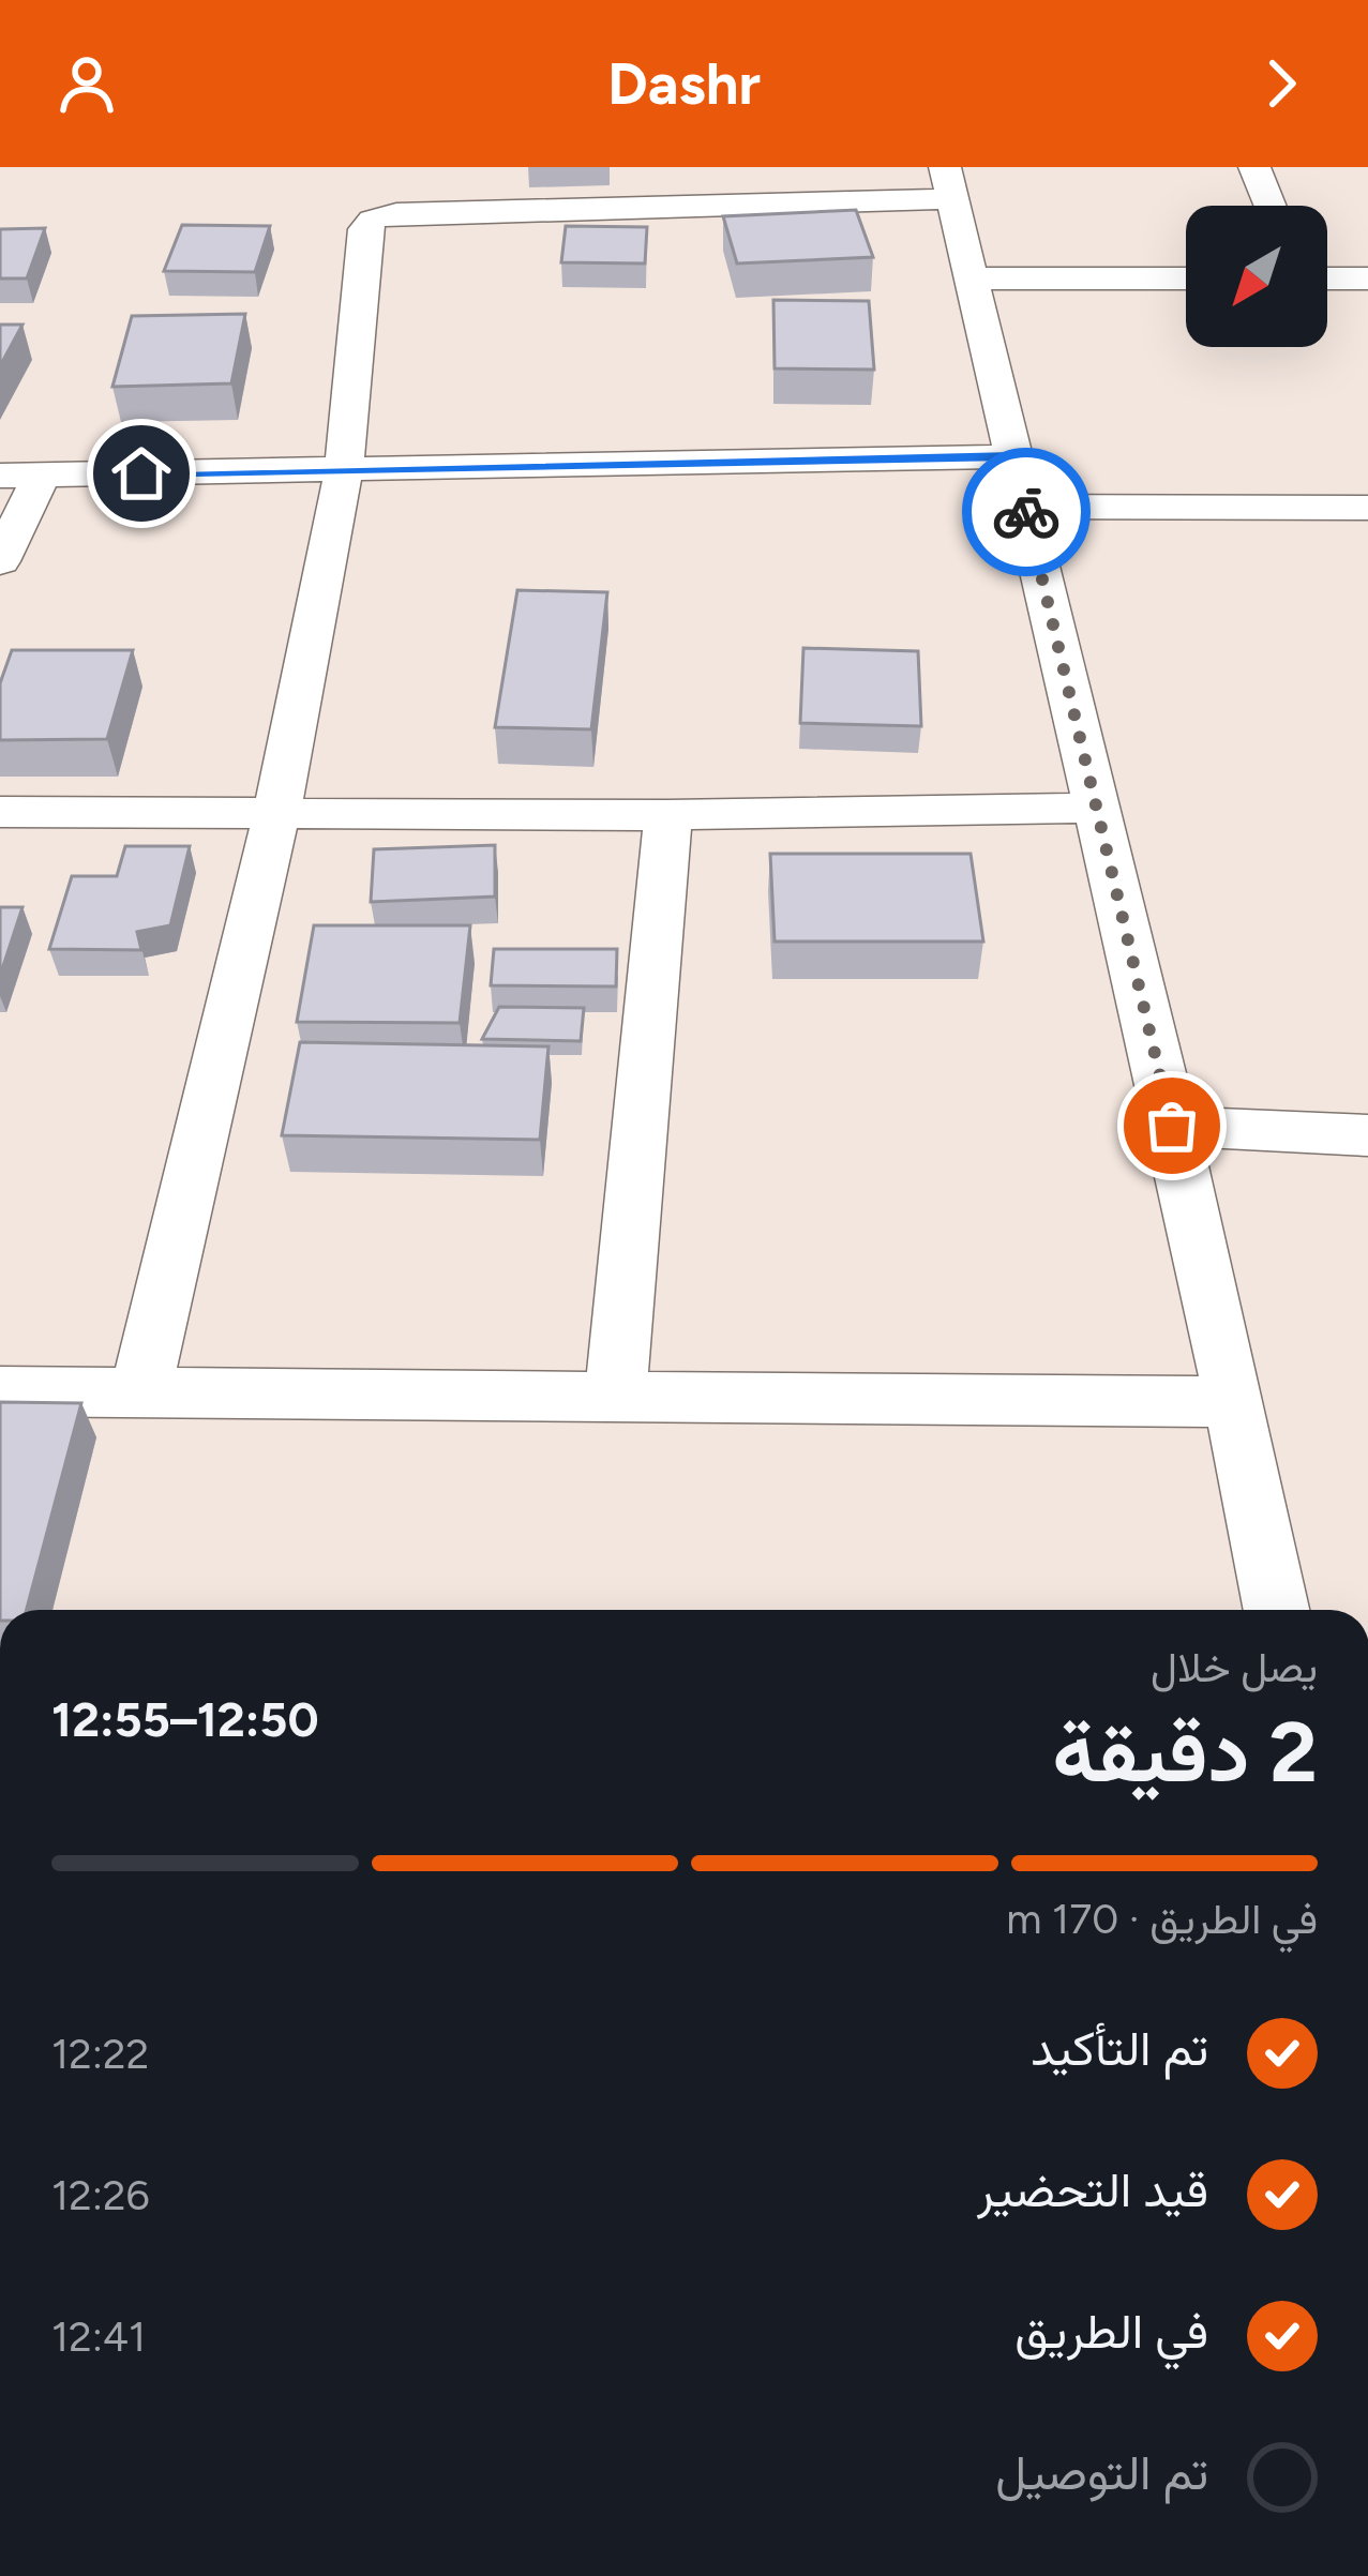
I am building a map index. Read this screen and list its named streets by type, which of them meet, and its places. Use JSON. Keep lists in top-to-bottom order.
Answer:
{
  "north": "bottom left",
  "page": {
    "header": "Dashr",
    "heading": ["2 دقيقة", "يصل خلال", "12:50–12:55"],
    "bar": "في الطريق · 170 m",
    "list": [
      ["تم التأكيد", "12:22"],
      ["قيد التحضير", "12:26"],
      ["في الطريق", "12:41"],
      "تم التوصيل"
    ]
  }
}
